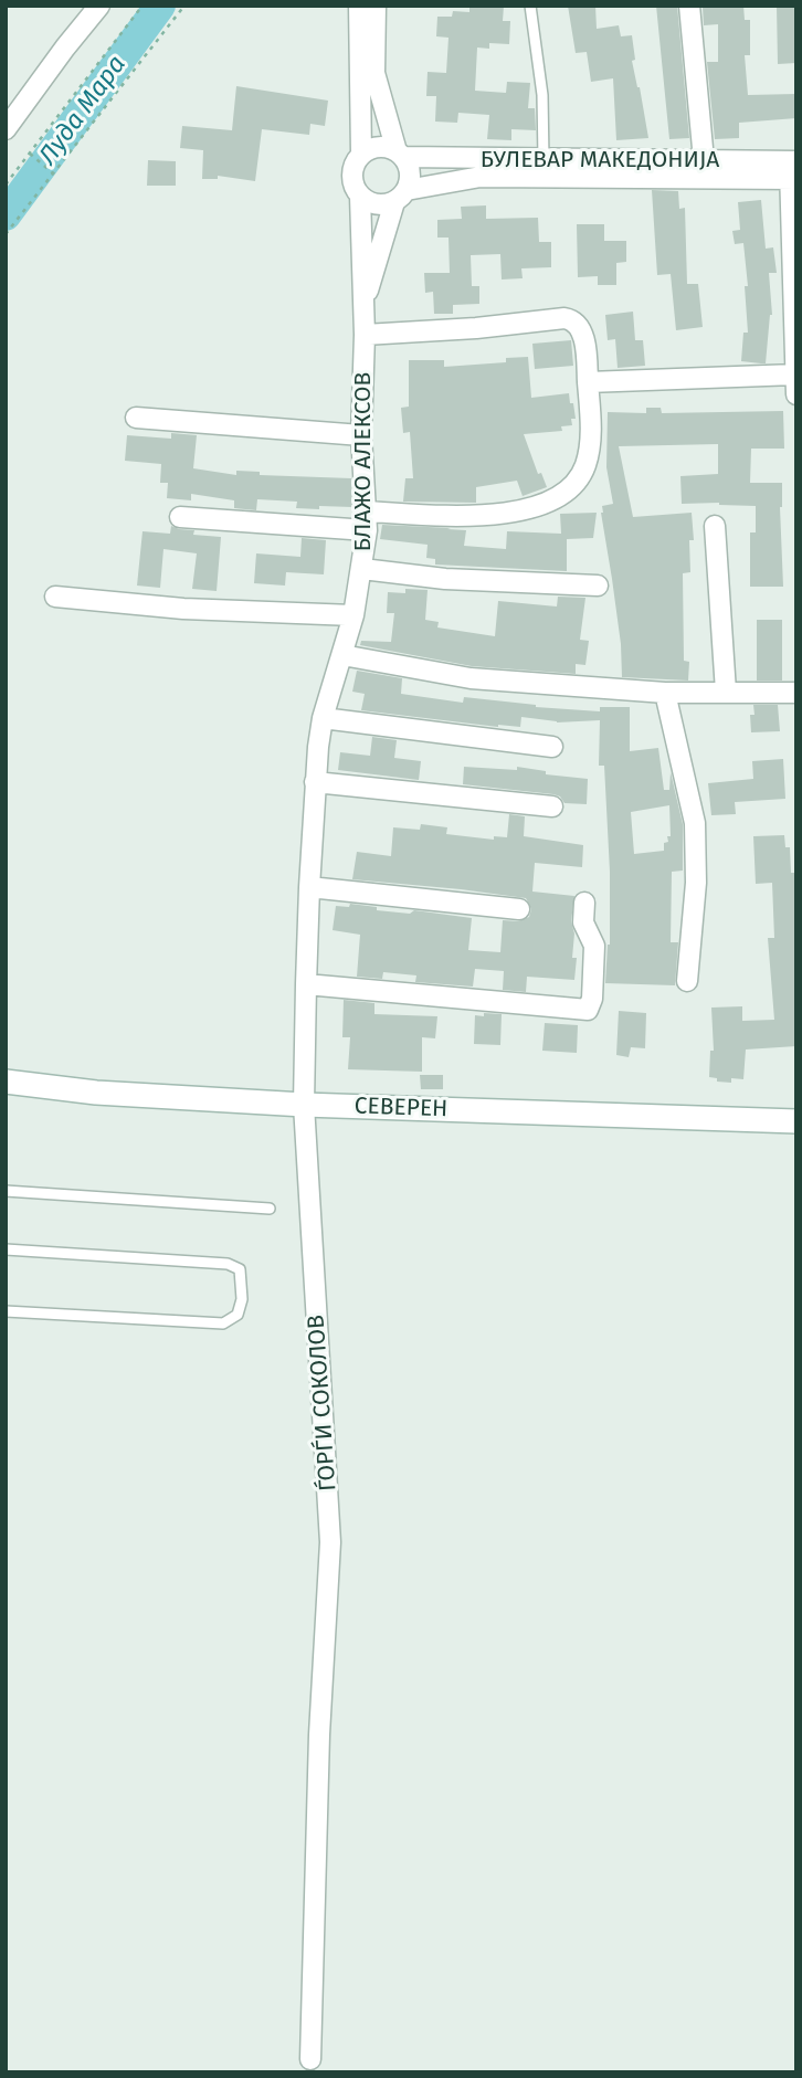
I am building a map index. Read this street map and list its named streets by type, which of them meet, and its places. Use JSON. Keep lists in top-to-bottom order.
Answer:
{
  "streets": {
    "main road": ["СЕВЕРЕН"],
    "street": ["БУЛЕВАР МАКЕДОНИЈА", "БЛАЖО АЛЕКСОВ", "ЃОРЃИ СОКОЛОВ"]
  },
  "crossings": [
    ["БУЛЕВАР МАКЕДОНИЈА", "БЛАЖО АЛЕКСОВ"],
    ["БЛАЖО АЛЕКСОВ", "ЃОРЃИ СОКОЛОВ"],
    ["СЕВЕРЕН", "ЃОРЃИ СОКОЛОВ"]
  ],
  "water": ["Луда Мара"]
}
